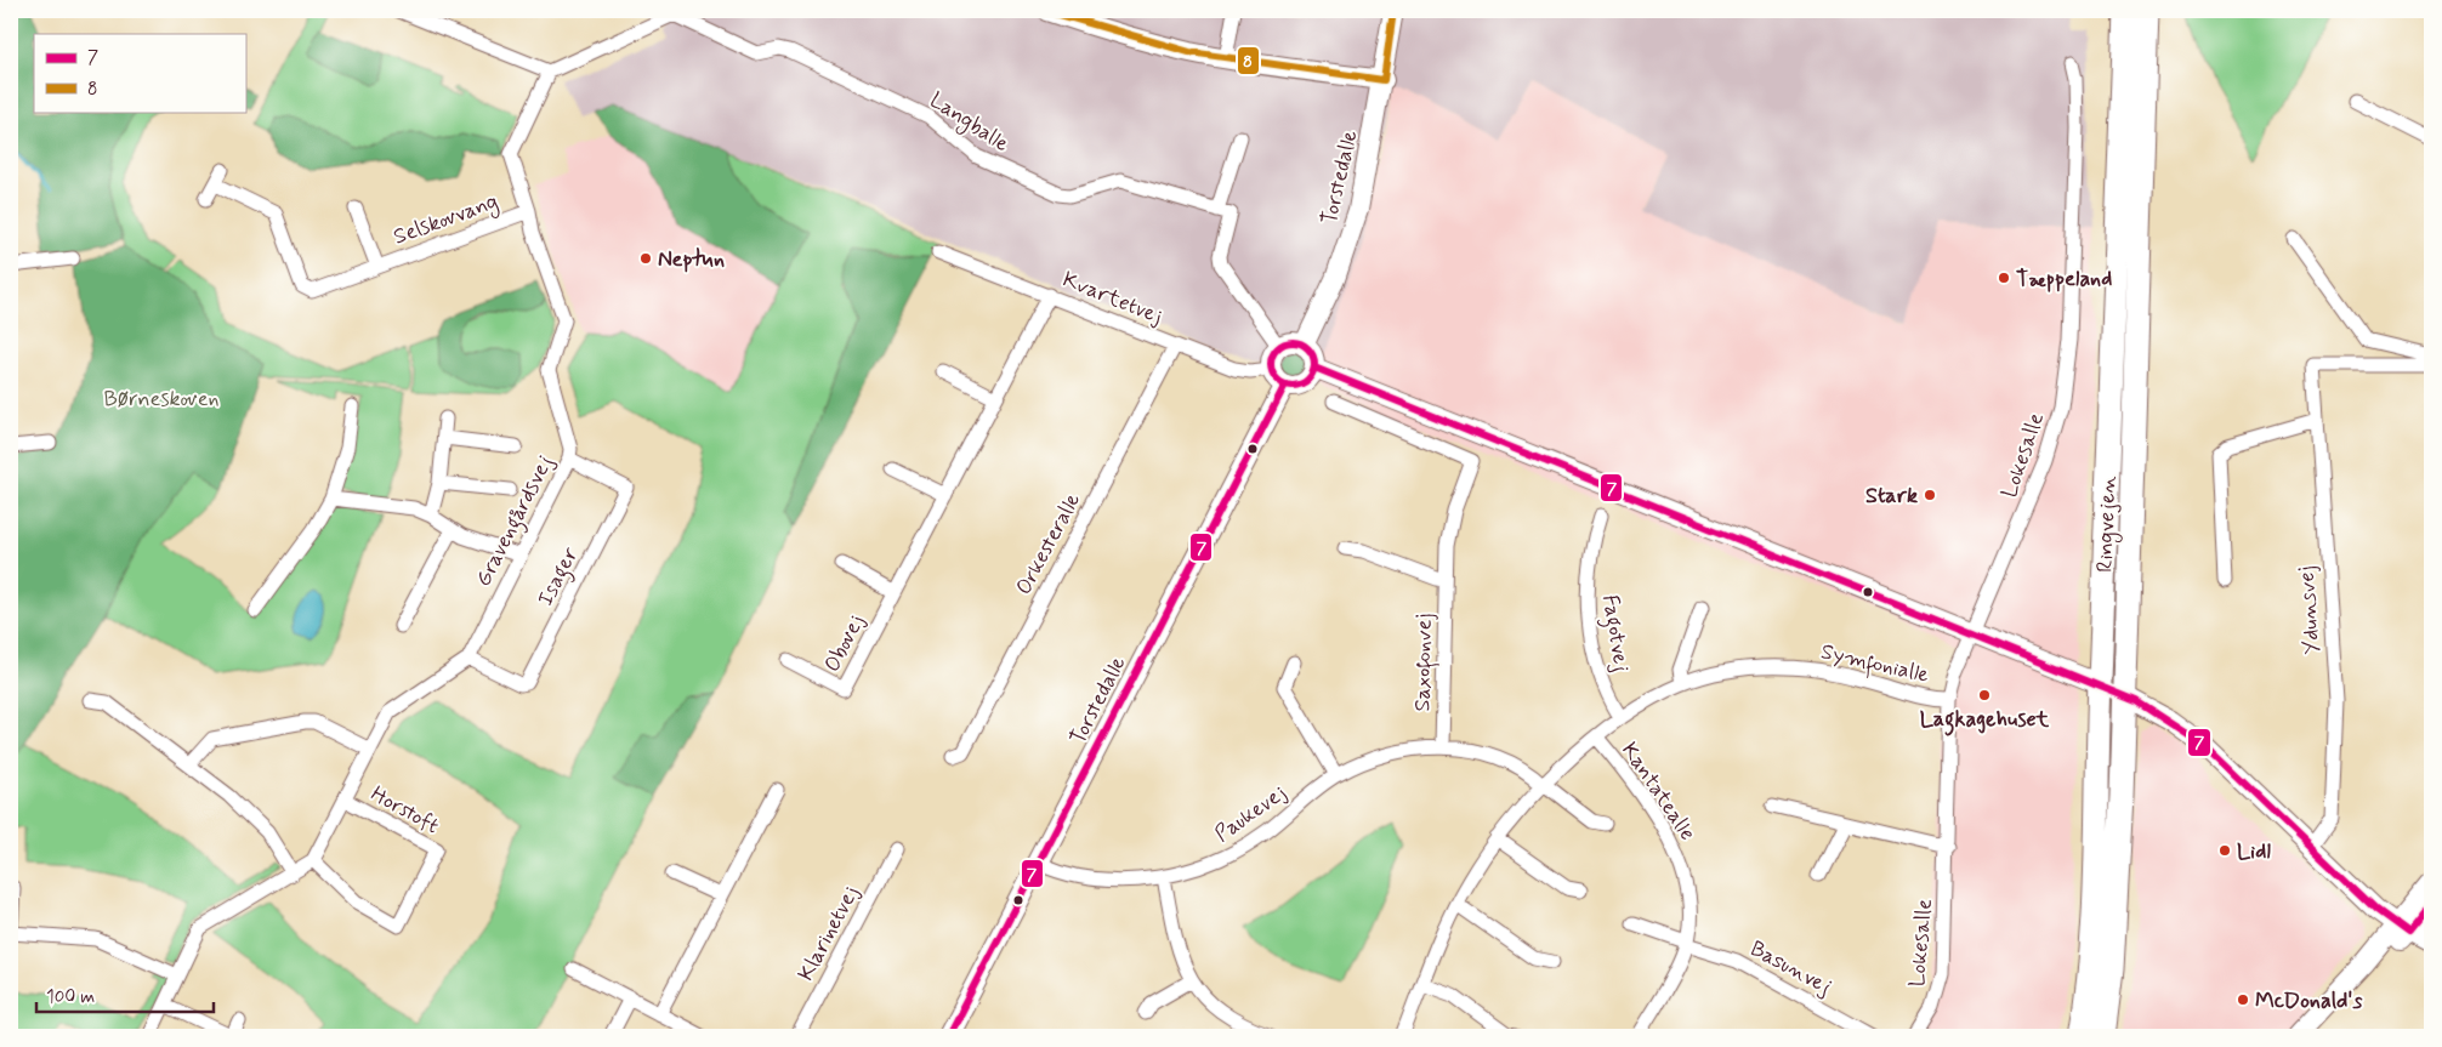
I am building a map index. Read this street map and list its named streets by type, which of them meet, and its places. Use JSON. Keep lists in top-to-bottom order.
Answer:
{
  "streets": {
    "main road": ["Ringvejen"],
    "street": [
      "Langballe",
      "Torstedalle",
      "Selskovvang",
      "Kvartetvej",
      "Lokesalle",
      "Gravengårdsvej",
      "Orkesteralle",
      "Isager",
      "Ydunsvej",
      "Fagotvej",
      "Obovej",
      "Saxofonvej",
      "Symfonialle",
      "Kantatealle",
      "Horstoft",
      "Paukevej",
      "Klarinetvej",
      "Basunvej"
    ]
  },
  "crossings": [
    ["Torstedalle", "Kvartetvej"],
    ["Torstedalle", "Paukevej"],
    ["Selskovvang", "Gravengårdsvej"],
    ["Kvartetvej", "Orkesteralle"],
    ["Kvartetvej", "Obovej"],
    ["Lokesalle", "Symfonialle"],
    ["Gravengårdsvej", "Isager"],
    ["Gravengårdsvej", "Horstoft"],
    ["Fagotvej", "Symfonialle"],
    ["Saxofonvej", "Paukevej"],
    ["Symfonialle", "Kantatealle"],
    ["Symfonialle", "Paukevej"],
    ["Kantatealle", "Basunvej"]
  ],
  "parks": ["Børneskoven"],
  "places": [
    "Neptun",
    "Tæppeland",
    "Stark",
    "Lagkagehuset",
    "Lidl",
    "McDonald's"
  ],
  "lines": ["transit line 8", "transit line 7"],
  "legend": ["7", "8"],
  "scale_bar": "100 m"
}
